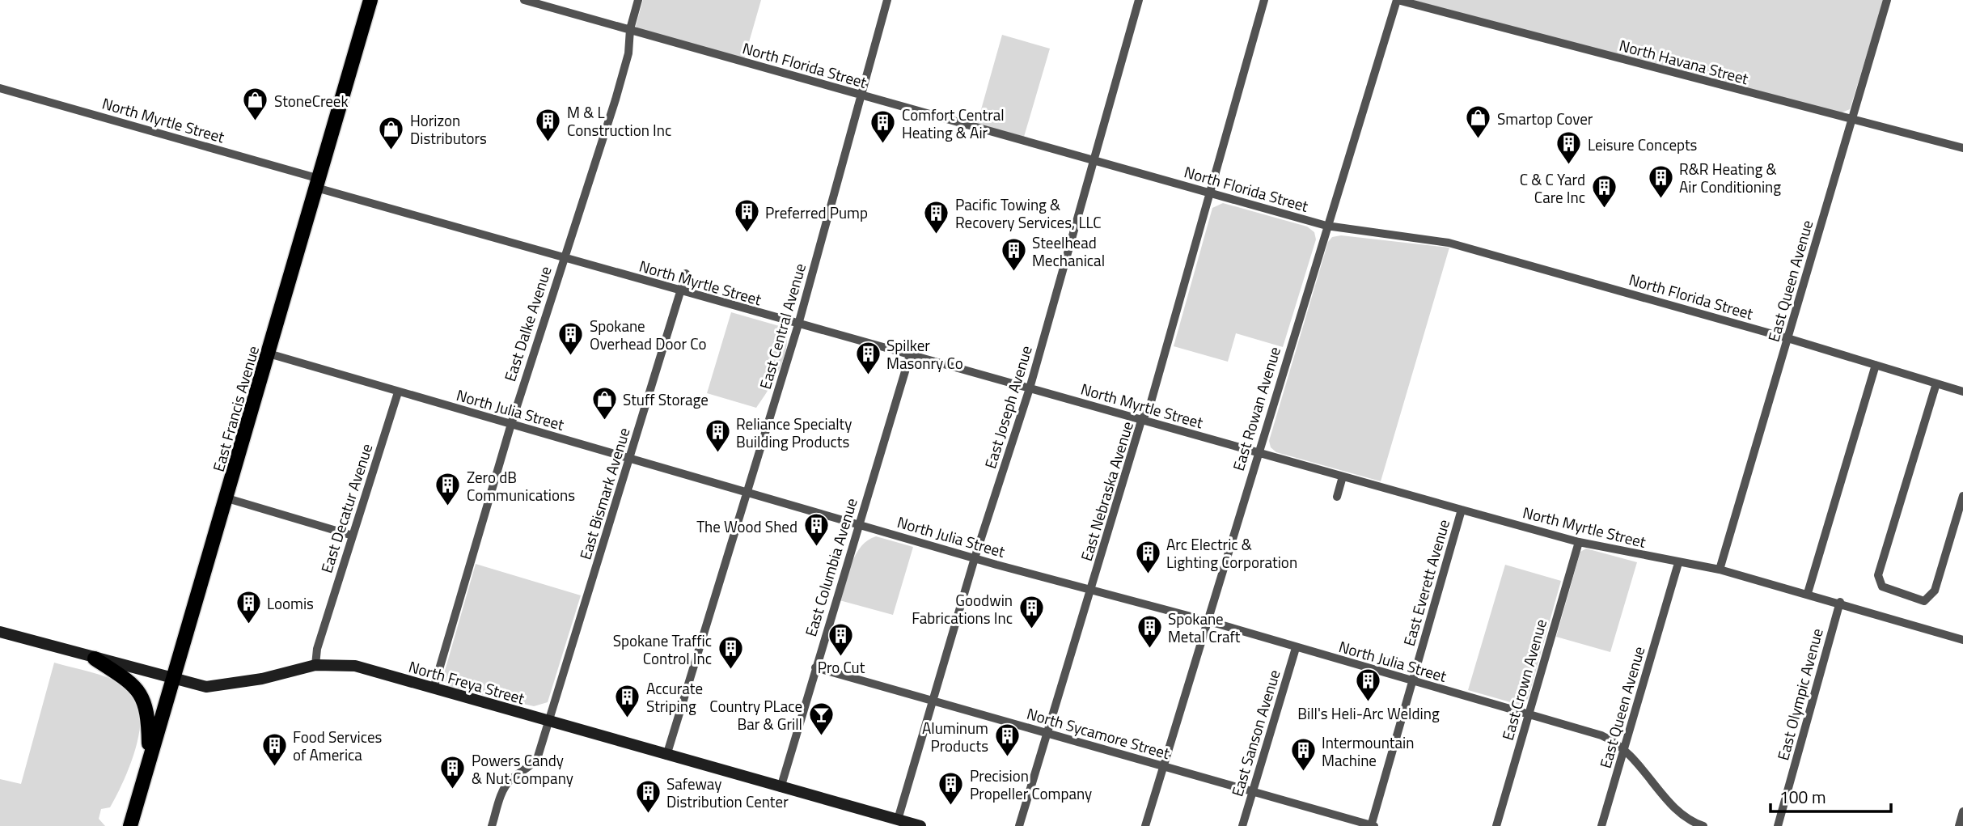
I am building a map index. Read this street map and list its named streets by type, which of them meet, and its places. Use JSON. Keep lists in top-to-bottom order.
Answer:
{
  "streets": {
    "main road": ["East Francis Avenue"],
    "street": [
      "North Havana Street",
      "North Florida Street",
      "North Myrtle Street",
      "East Queen Avenue",
      "East Dalke Avenue",
      "East Central Avenue",
      "East Joseph Avenue",
      "East Rowan Avenue",
      "North Julia Street",
      "East Nebraska Avenue",
      "East Bismark Avenue",
      "East Decatur Avenue",
      "East Columbia Avenue",
      "East Everett Avenue",
      "East Crown Avenue",
      "North Freya Street",
      "East Olympic Avenue",
      "North Sycamore Street",
      "East Sanson Avenue"
    ]
  },
  "crossings": [
    ["North Havana Street", "East Queen Avenue"],
    ["North Havana Street", "East Rowan Avenue"],
    ["North Florida Street", "East Queen Avenue"],
    ["North Florida Street", "East Dalke Avenue"],
    ["North Florida Street", "East Central Avenue"],
    ["North Florida Street", "East Joseph Avenue"],
    ["North Florida Street", "East Rowan Avenue"],
    ["North Florida Street", "East Nebraska Avenue"],
    ["North Myrtle Street", "East Queen Avenue"],
    ["North Myrtle Street", "East Dalke Avenue"],
    ["North Myrtle Street", "East Central Avenue"],
    ["North Myrtle Street", "East Joseph Avenue"],
    ["North Myrtle Street", "East Francis Avenue"],
    ["North Myrtle Street", "East Rowan Avenue"],
    ["North Myrtle Street", "East Nebraska Avenue"],
    ["North Myrtle Street", "East Bismark Avenue"],
    ["North Myrtle Street", "East Columbia Avenue"],
    ["North Myrtle Street", "East Everett Avenue"],
    ["North Myrtle Street", "East Crown Avenue"],
    ["North Myrtle Street", "East Olympic Avenue"],
    ["East Queen Avenue", "North Julia Street"],
    ["East Dalke Avenue", "North Julia Street"],
    ["East Dalke Avenue", "North Freya Street"],
    ["East Central Avenue", "North Julia Street"],
    ["East Central Avenue", "North Freya Street"],
    ["East Joseph Avenue", "North Julia Street"],
    ["East Joseph Avenue", "North Freya Street"],
    ["East Joseph Avenue", "North Sycamore Street"],
    ["East Francis Avenue", "North Julia Street"],
    ["East Francis Avenue", "North Freya Street"],
    ["East Rowan Avenue", "North Julia Street"],
    ["East Rowan Avenue", "North Sycamore Street"],
    ["North Julia Street", "East Nebraska Avenue"],
    ["North Julia Street", "East Bismark Avenue"],
    ["North Julia Street", "East Decatur Avenue"],
    ["North Julia Street", "East Columbia Avenue"],
    ["North Julia Street", "East Everett Avenue"],
    ["North Julia Street", "East Crown Avenue"],
    ["North Julia Street", "East Sanson Avenue"],
    ["East Nebraska Avenue", "North Sycamore Street"],
    ["East Bismark Avenue", "North Freya Street"],
    ["East Decatur Avenue", "North Freya Street"],
    ["East Columbia Avenue", "North Freya Street"],
    ["East Columbia Avenue", "North Sycamore Street"],
    ["East Everett Avenue", "North Sycamore Street"],
    ["North Sycamore Street", "East Sanson Avenue"]
  ],
  "places": {
    "shop": [
      "StoneCreek",
      "Smartop Cover",
      "Horizon Distributors",
      "Stuff Storage"
    ],
    "building": [
      "M & L Construction Inc",
      "Comfort Central Heating & Air",
      "Leisure Concepts",
      "R&R Heating & Air Conditioning",
      "C & C Yard Care Inc",
      "Preferred Pump",
      "Pacific Towing & Recovery Services, LLC",
      "Steelhead Mechanical",
      "Spokane Overhead Door Co",
      "Spilker Masonry Co",
      "Reliance Specialty Building Products",
      "Zero dB Communications",
      "The Wood Shed",
      "Arc Electric & Lighting Corporation",
      "Loomis",
      "Goodwin Fabrications Inc",
      "Spokane Metal Craft",
      "Pro Cut",
      "Spokane Traffic Control Inc",
      "Bill's Heli-Arc Welding",
      "Accurate Striping",
      "Aluminum Products",
      "Food Services of America",
      "Intermountain Machine",
      "Powers Candy & Nut Company",
      "Precision Propeller Company",
      "Safeway Distribution Center"
    ],
    "bar": ["Country PLace Bar & Grill"]
  },
  "scale_bar": "100 m"
}
